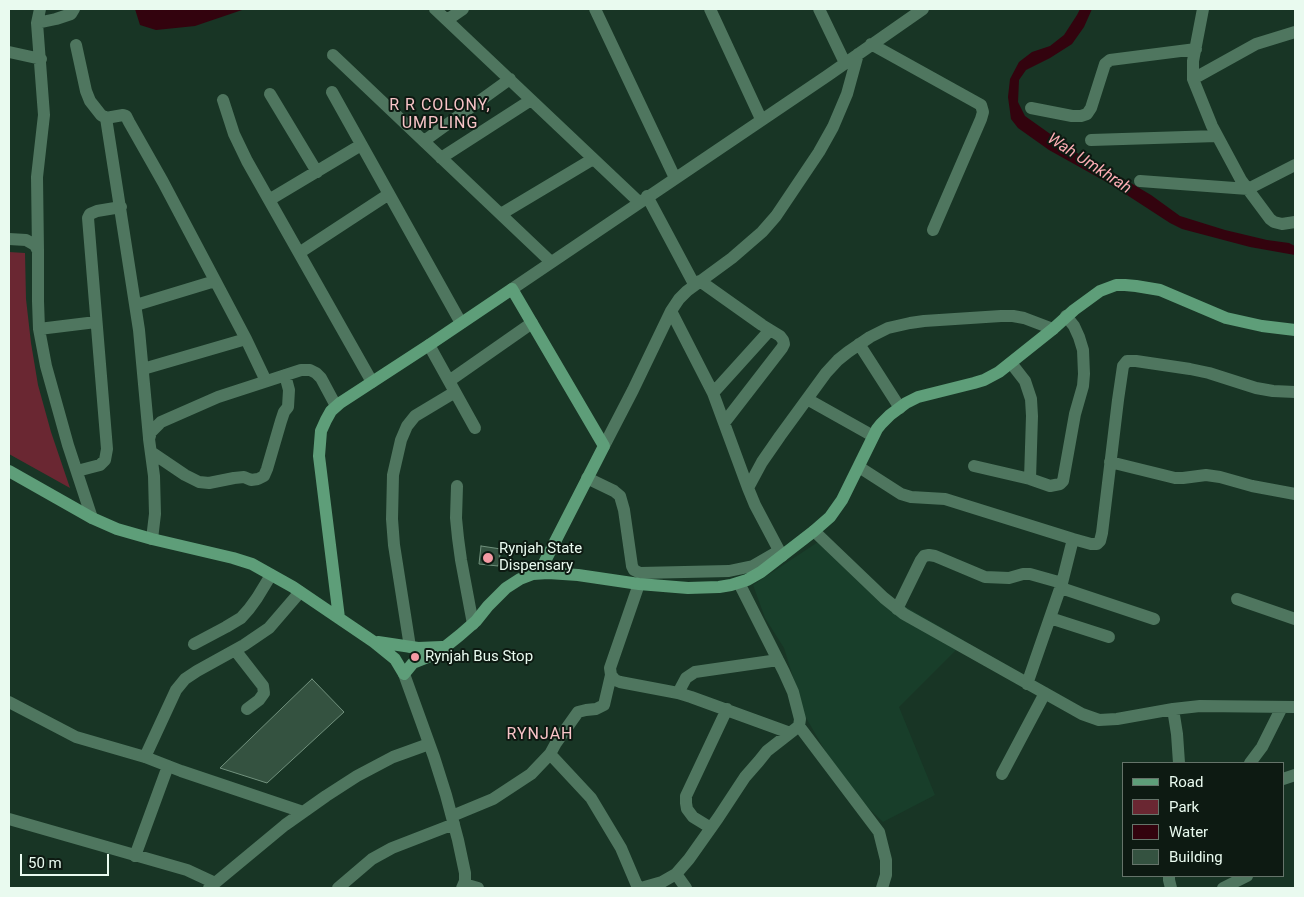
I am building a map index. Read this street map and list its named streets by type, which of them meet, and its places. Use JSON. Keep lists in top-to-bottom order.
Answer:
{
  "districts": ["R R COLONY, UMPLING", "RYNJAH"],
  "water": ["Wah Umkhrah"],
  "places": ["Rynjah State Dispensary", "Rynjah Bus Stop"],
  "legend": [
    "Road",
    "Park",
    "Water",
    "Building"
  ],
  "scale_bar": "50 m"
}
